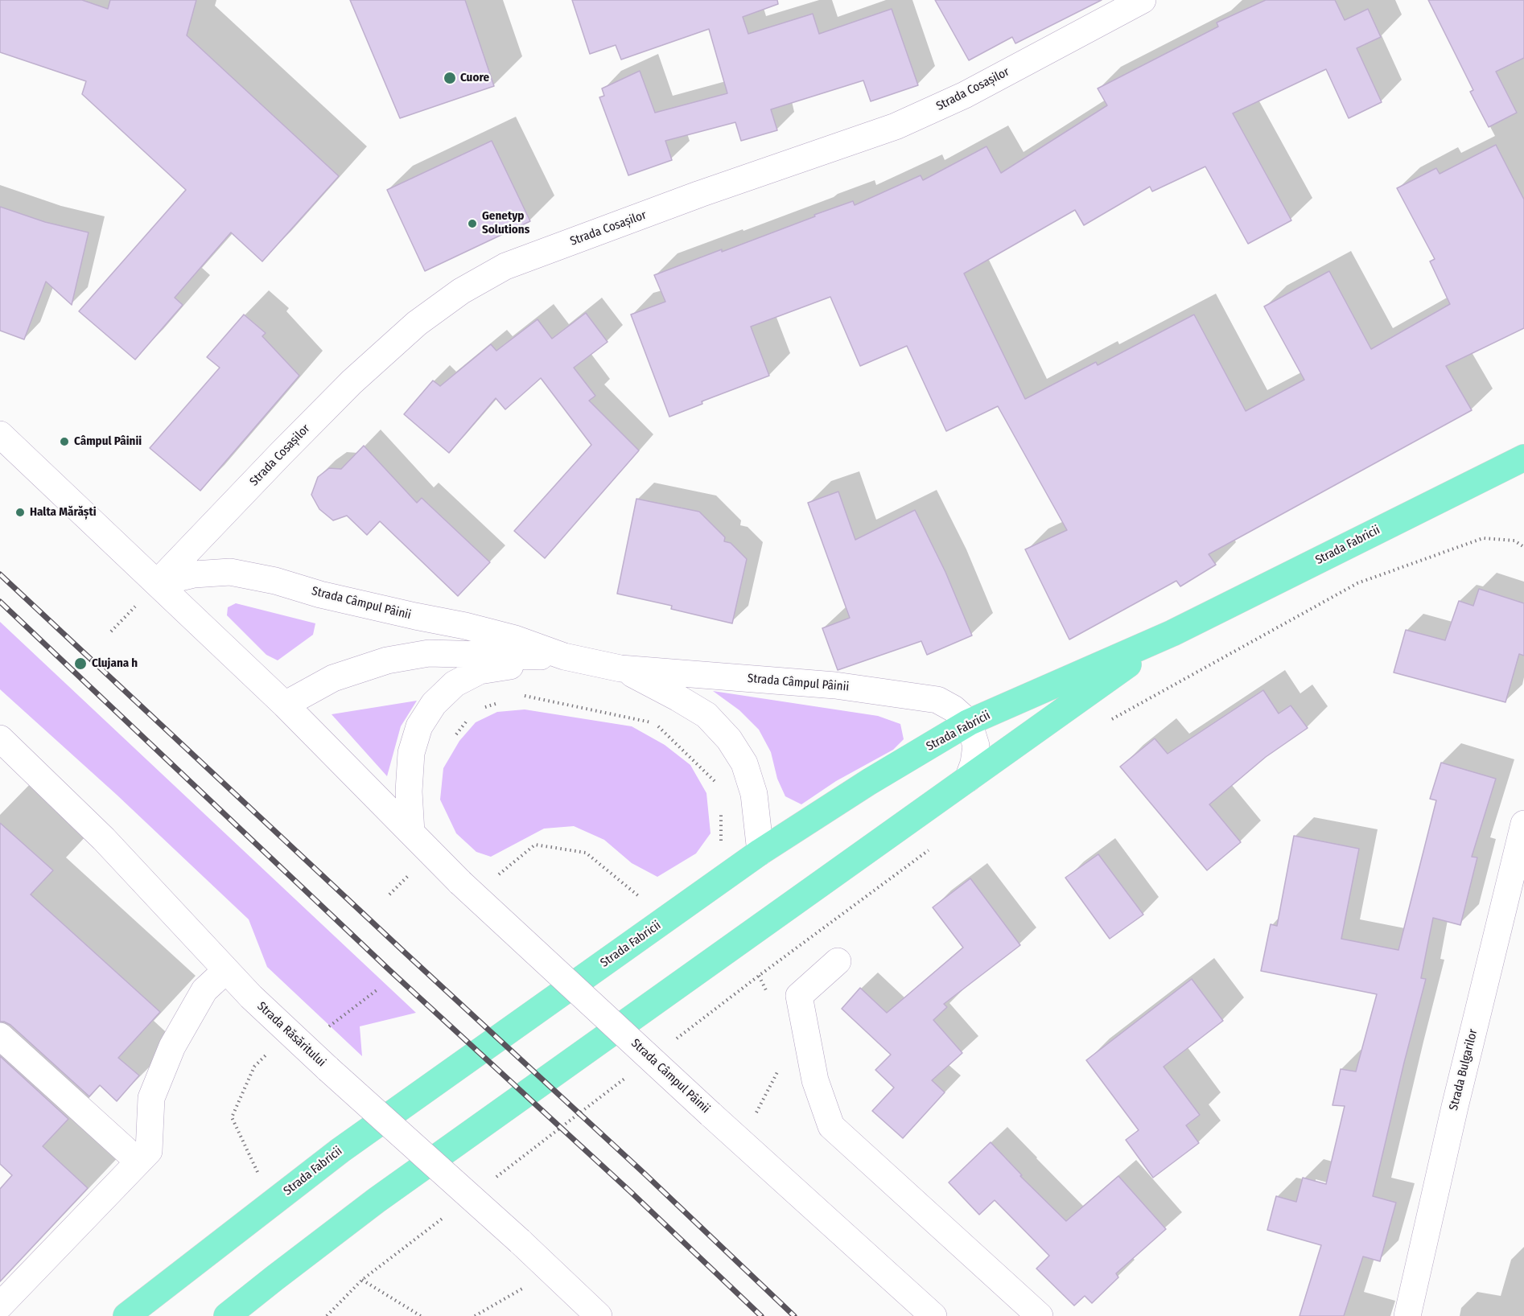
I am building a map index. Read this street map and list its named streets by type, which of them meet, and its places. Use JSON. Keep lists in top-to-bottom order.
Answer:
{
  "streets": {
    "main road": ["Strada Fabricii"],
    "street": [
      "Strada Cosașilor",
      "Strada Câmpul Pâinii",
      "Strada Răsăritului",
      "Strada Bulgarilor"
    ]
  },
  "crossings": [
    ["Strada Cosașilor", "Strada Câmpul Pâinii"],
    ["Strada Fabricii", "Strada Câmpul Pâinii"]
  ],
  "places": [
    "Cuore",
    "Genetyp Solutions",
    "Câmpul Pâinii",
    "Halta Mărăști",
    "Clujana h"
  ]
}
